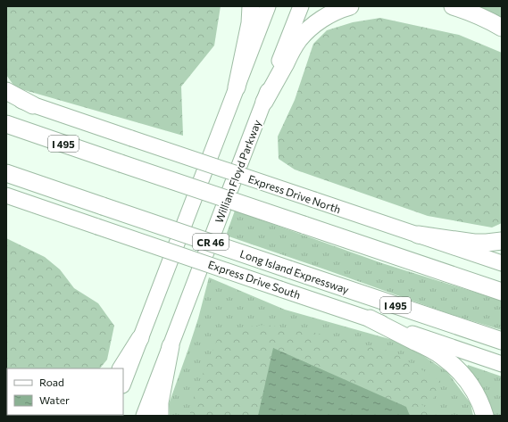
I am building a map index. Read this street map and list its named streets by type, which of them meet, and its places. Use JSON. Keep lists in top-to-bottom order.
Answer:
{
  "streets": {
    "highway": ["I 495", "Long Island Expressway"],
    "main road": [
      "William Floyd Parkway",
      "Express Drive North",
      "CR 46",
      "Express Drive South"
    ]
  },
  "legend": ["Road", "Water"]
}
